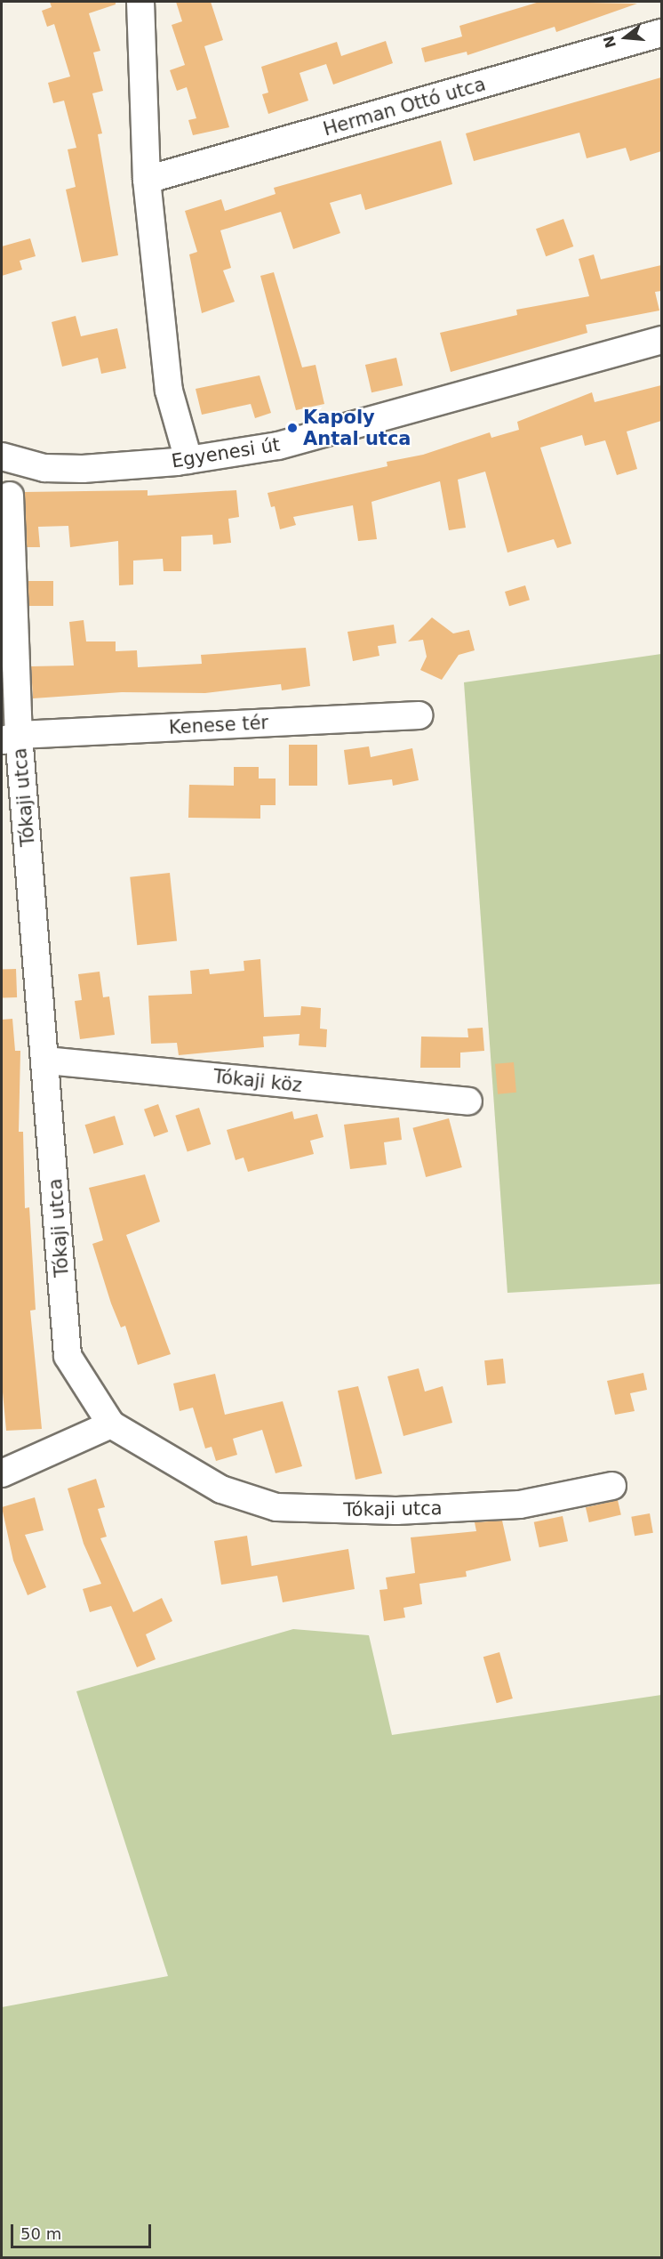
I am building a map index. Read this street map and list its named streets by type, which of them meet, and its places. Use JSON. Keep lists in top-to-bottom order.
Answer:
{
  "streets": {
    "street": [
      "Herman Ottó utca",
      "Egyenesi út",
      "Kenese tér",
      "Tókaji utca",
      "Tókaji köz"
    ]
  },
  "crossings": [
    ["Kenese tér", "Tókaji utca"],
    ["Tókaji utca", "Tókaji köz"]
  ],
  "places": ["Kapoly Antal utca"],
  "scale_bar": "50 m",
  "north": "left"
}
